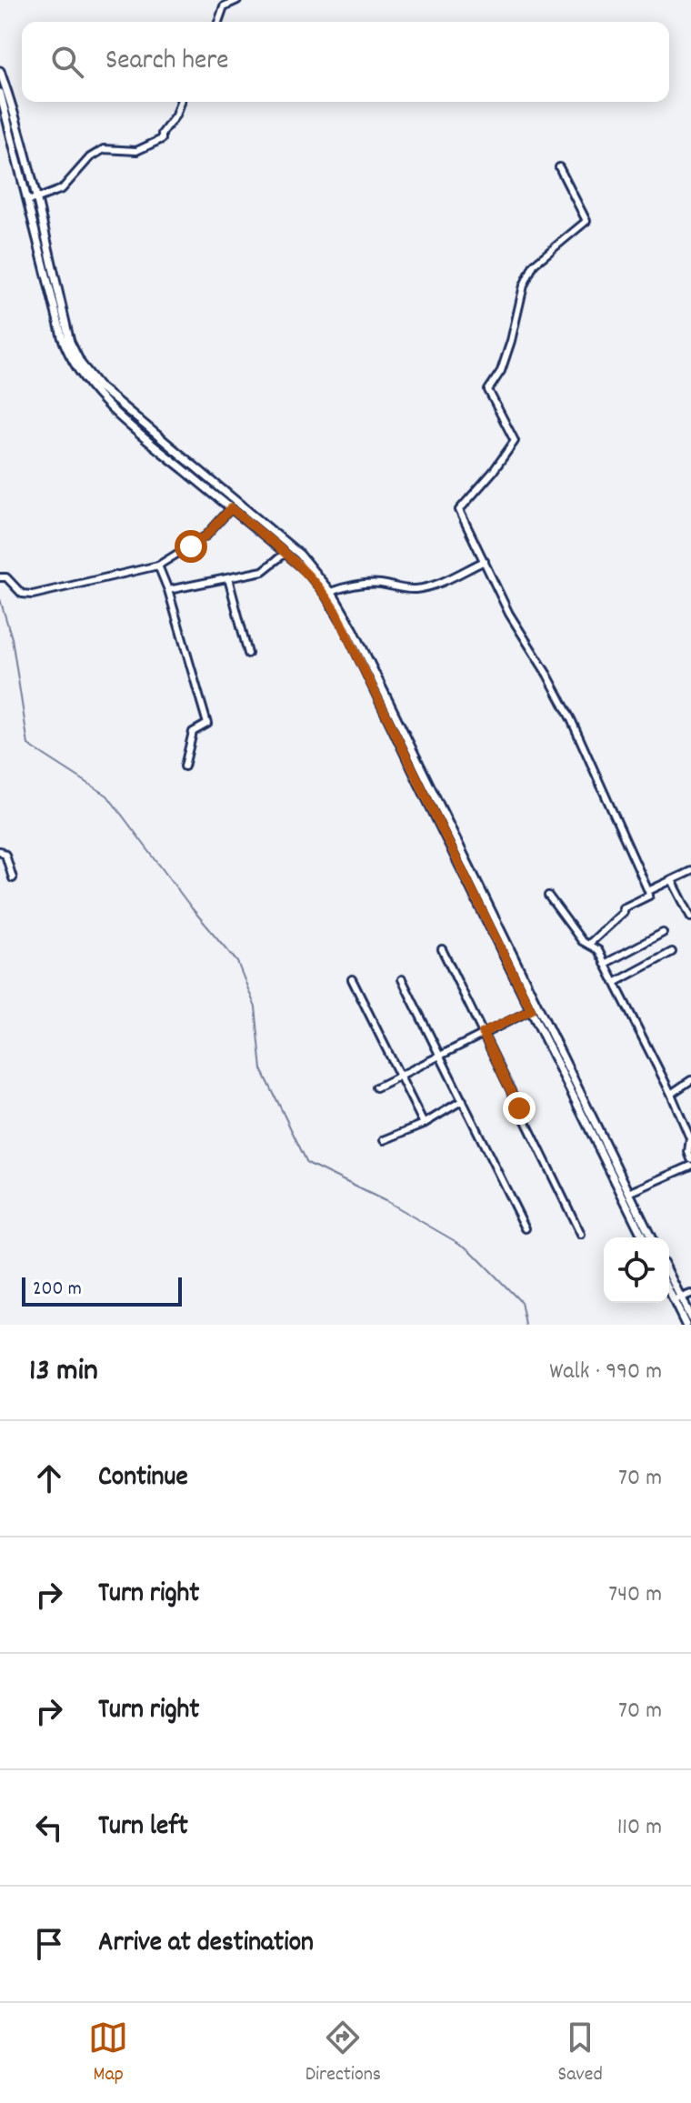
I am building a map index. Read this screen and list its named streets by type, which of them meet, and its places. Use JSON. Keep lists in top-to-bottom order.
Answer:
{
  "scale_bar": "200 m",
  "page": {
    "search": "Search here",
    "scale": "200 m",
    "heading": ["13 min", "Walk · 990 m"],
    "list": [
      ["Continue", "70 m"],
      ["Turn right", "740 m"],
      ["Turn right", "70 m"],
      ["Turn left", "110 m"],
      "Arrive at destination"
    ],
    "nav": ["Map", "Directions", "Saved"]
  }
}
